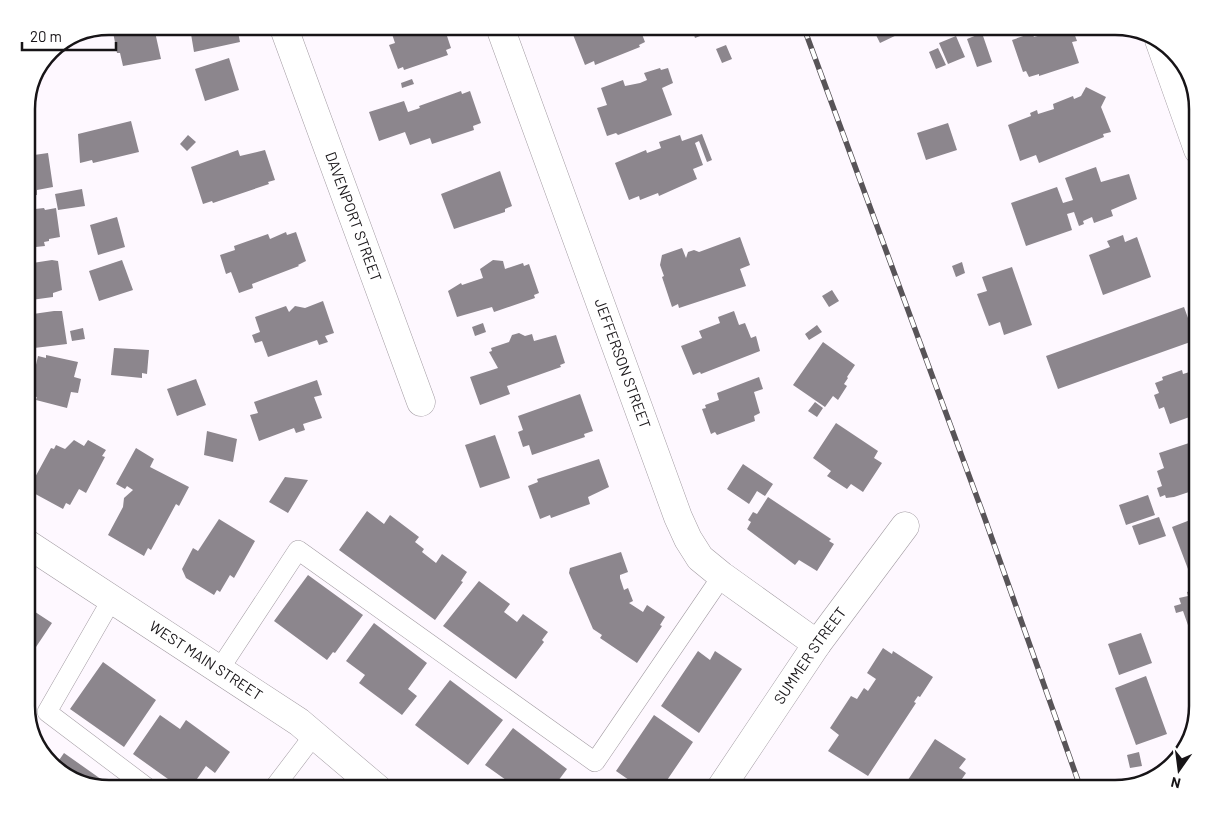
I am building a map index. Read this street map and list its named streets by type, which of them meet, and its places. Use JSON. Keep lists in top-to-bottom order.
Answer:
{
  "streets": {
    "street": [
      "DAVENPORT STREET",
      "JEFFERSON STREET",
      "SUMMER STREET",
      "WEST MAIN STREET"
    ]
  },
  "crossings": [
    ["JEFFERSON STREET", "SUMMER STREET"]
  ],
  "scale_bar": "20 m",
  "north": "bottom"
}
